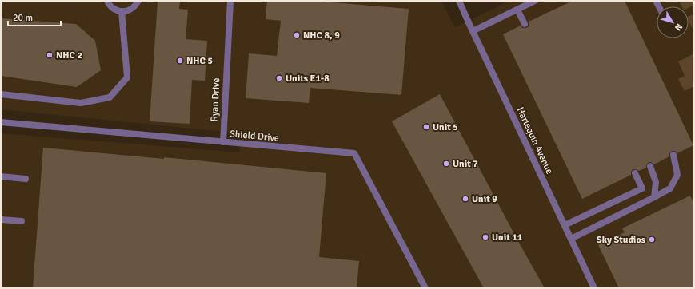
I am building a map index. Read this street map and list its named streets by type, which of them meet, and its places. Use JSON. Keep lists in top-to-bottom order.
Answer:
{
  "streets": {
    "street": ["Ryan Drive", "Shield Drive", "Harlequin Avenue"]
  },
  "crossings": [
    ["Ryan Drive", "Shield Drive"]
  ],
  "places": [
    "NHC 8, 9",
    "NHC 2",
    "NHC 5",
    "Units E1-8",
    "Unit 5",
    "Unit 7",
    "Unit 9",
    "Unit 11",
    "Sky Studios"
  ],
  "scale_bar": "20 m",
  "north": "bottom right"
}
